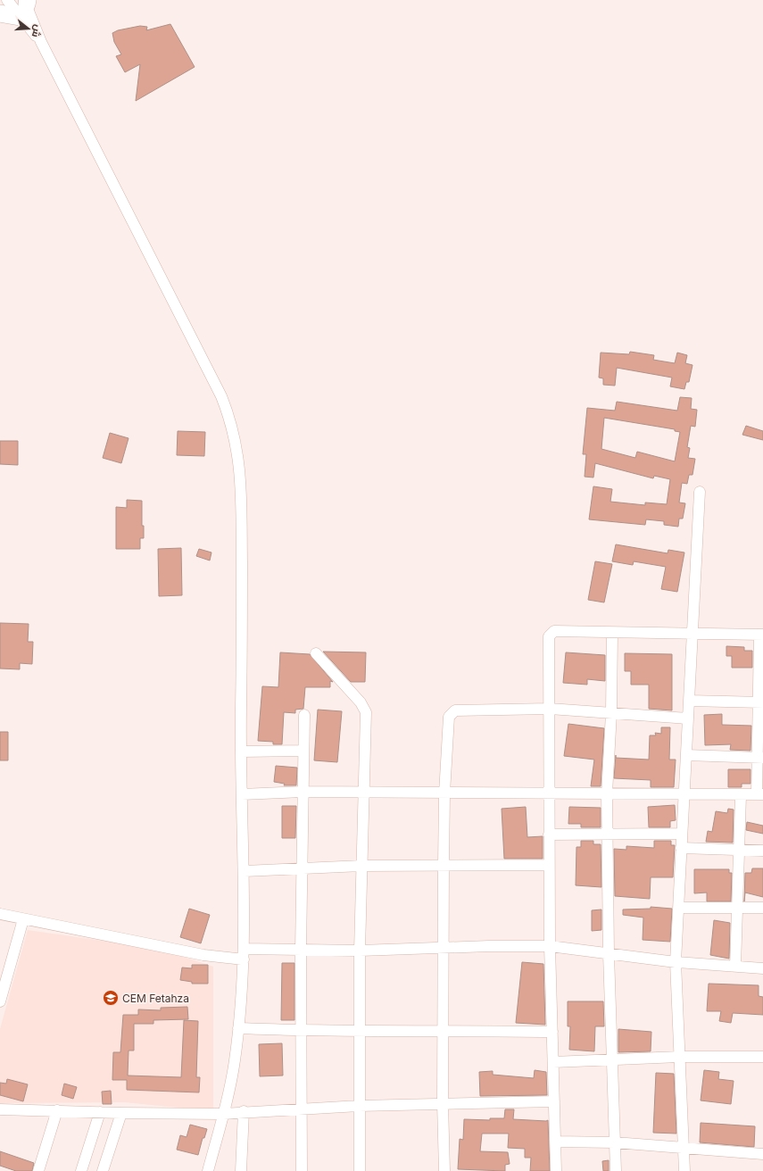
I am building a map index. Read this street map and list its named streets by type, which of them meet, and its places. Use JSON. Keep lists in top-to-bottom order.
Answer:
{
  "places": {
    "school or university": ["CEM Fetahza"]
  },
  "north": "right"
}
